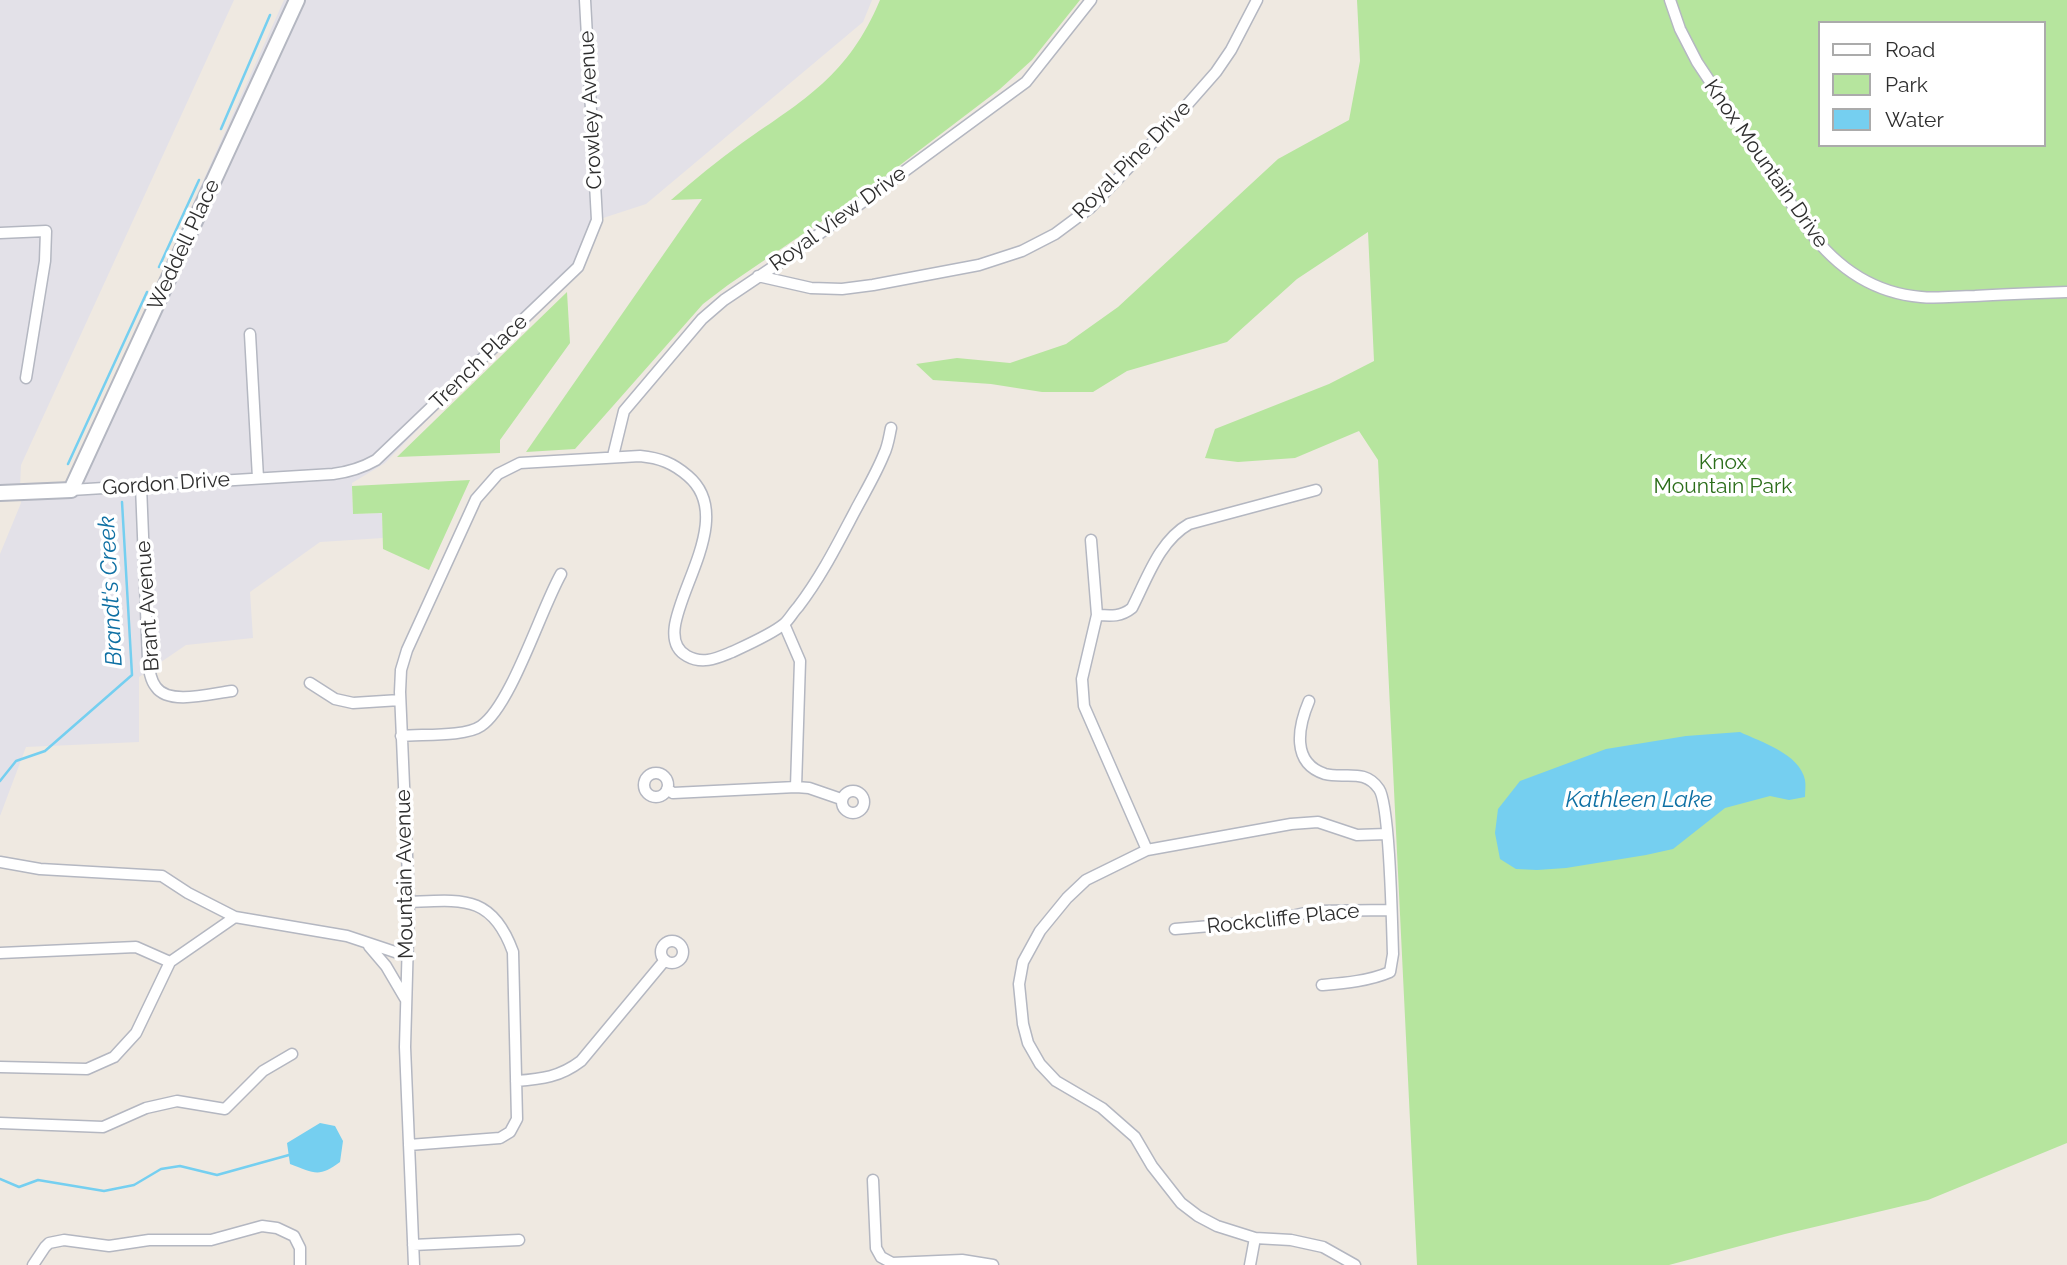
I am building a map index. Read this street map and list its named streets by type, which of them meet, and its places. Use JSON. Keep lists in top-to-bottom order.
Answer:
{
  "streets": {
    "street": [
      "Crowley Avenue",
      "Royal Pine Drive",
      "Knox Mountain Drive",
      "Royal View Drive",
      "Weddell Place",
      "Trench Place",
      "Gordon Drive",
      "Brant Avenue",
      "Mountain Avenue",
      "Rockcliffe Place"
    ]
  },
  "crossings": [
    ["Crowley Avenue", "Trench Place"],
    ["Royal Pine Drive", "Royal View Drive"],
    ["Royal View Drive", "Mountain Avenue"],
    ["Weddell Place", "Gordon Drive"],
    ["Trench Place", "Gordon Drive"],
    ["Gordon Drive", "Brant Avenue"]
  ],
  "water": ["Brandt's Creek", "Kathleen Lake"],
  "parks": ["Knox Mountain Park"],
  "legend": ["Road", "Park", "Water"]
}
